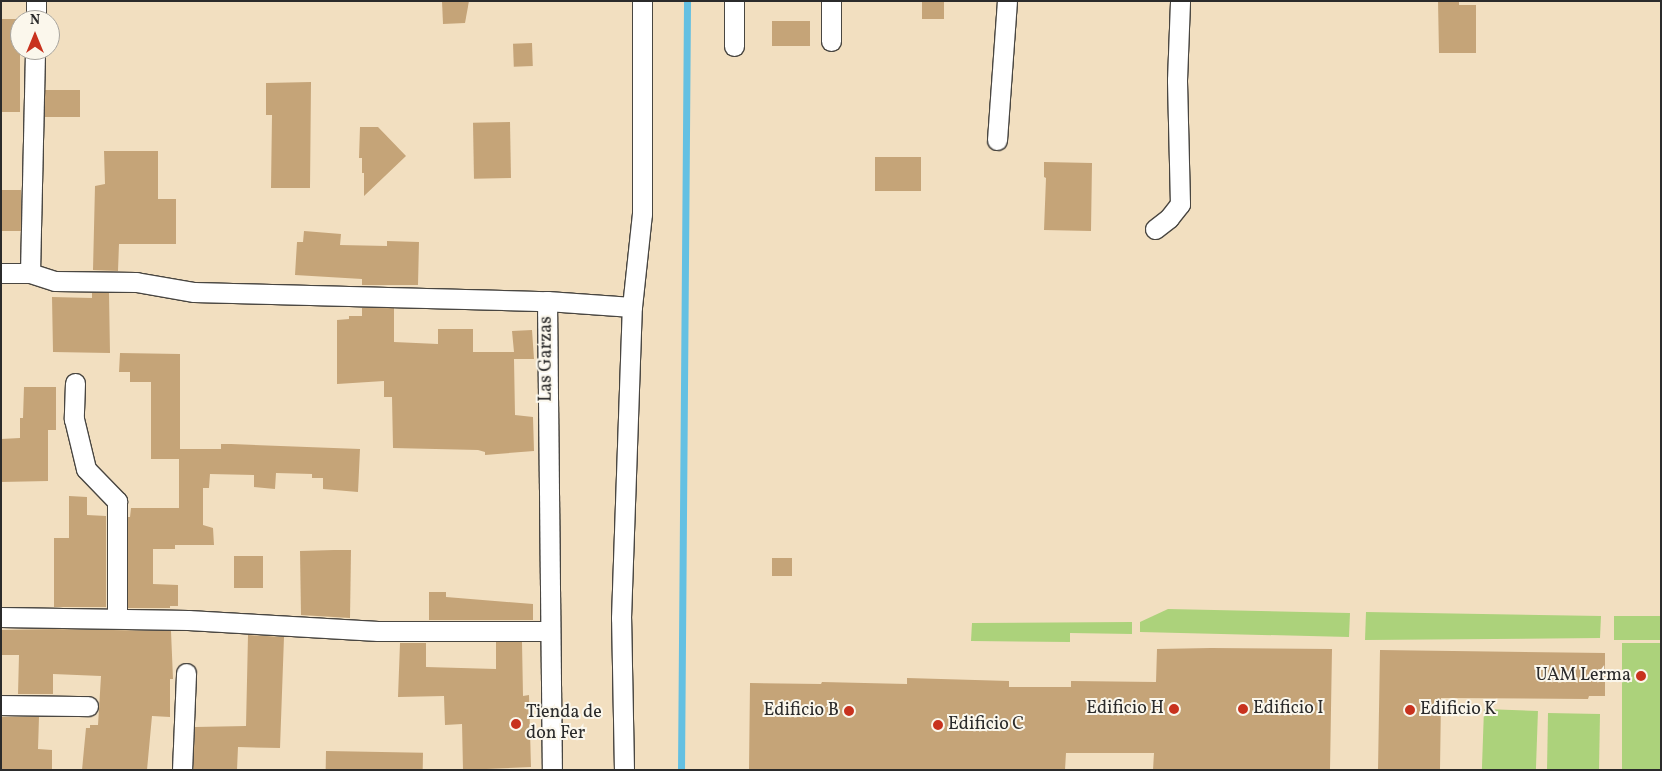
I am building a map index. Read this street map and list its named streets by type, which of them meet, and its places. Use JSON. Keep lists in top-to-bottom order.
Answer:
{
  "streets": {
    "street": ["Las Garzas"]
  },
  "places": [
    "UAM Lerma",
    "Edificio H",
    "Edificio I",
    "Edificio K",
    "Edificio B",
    "Tienda de don Fer",
    "Edificio C"
  ],
  "north": "top"
}
